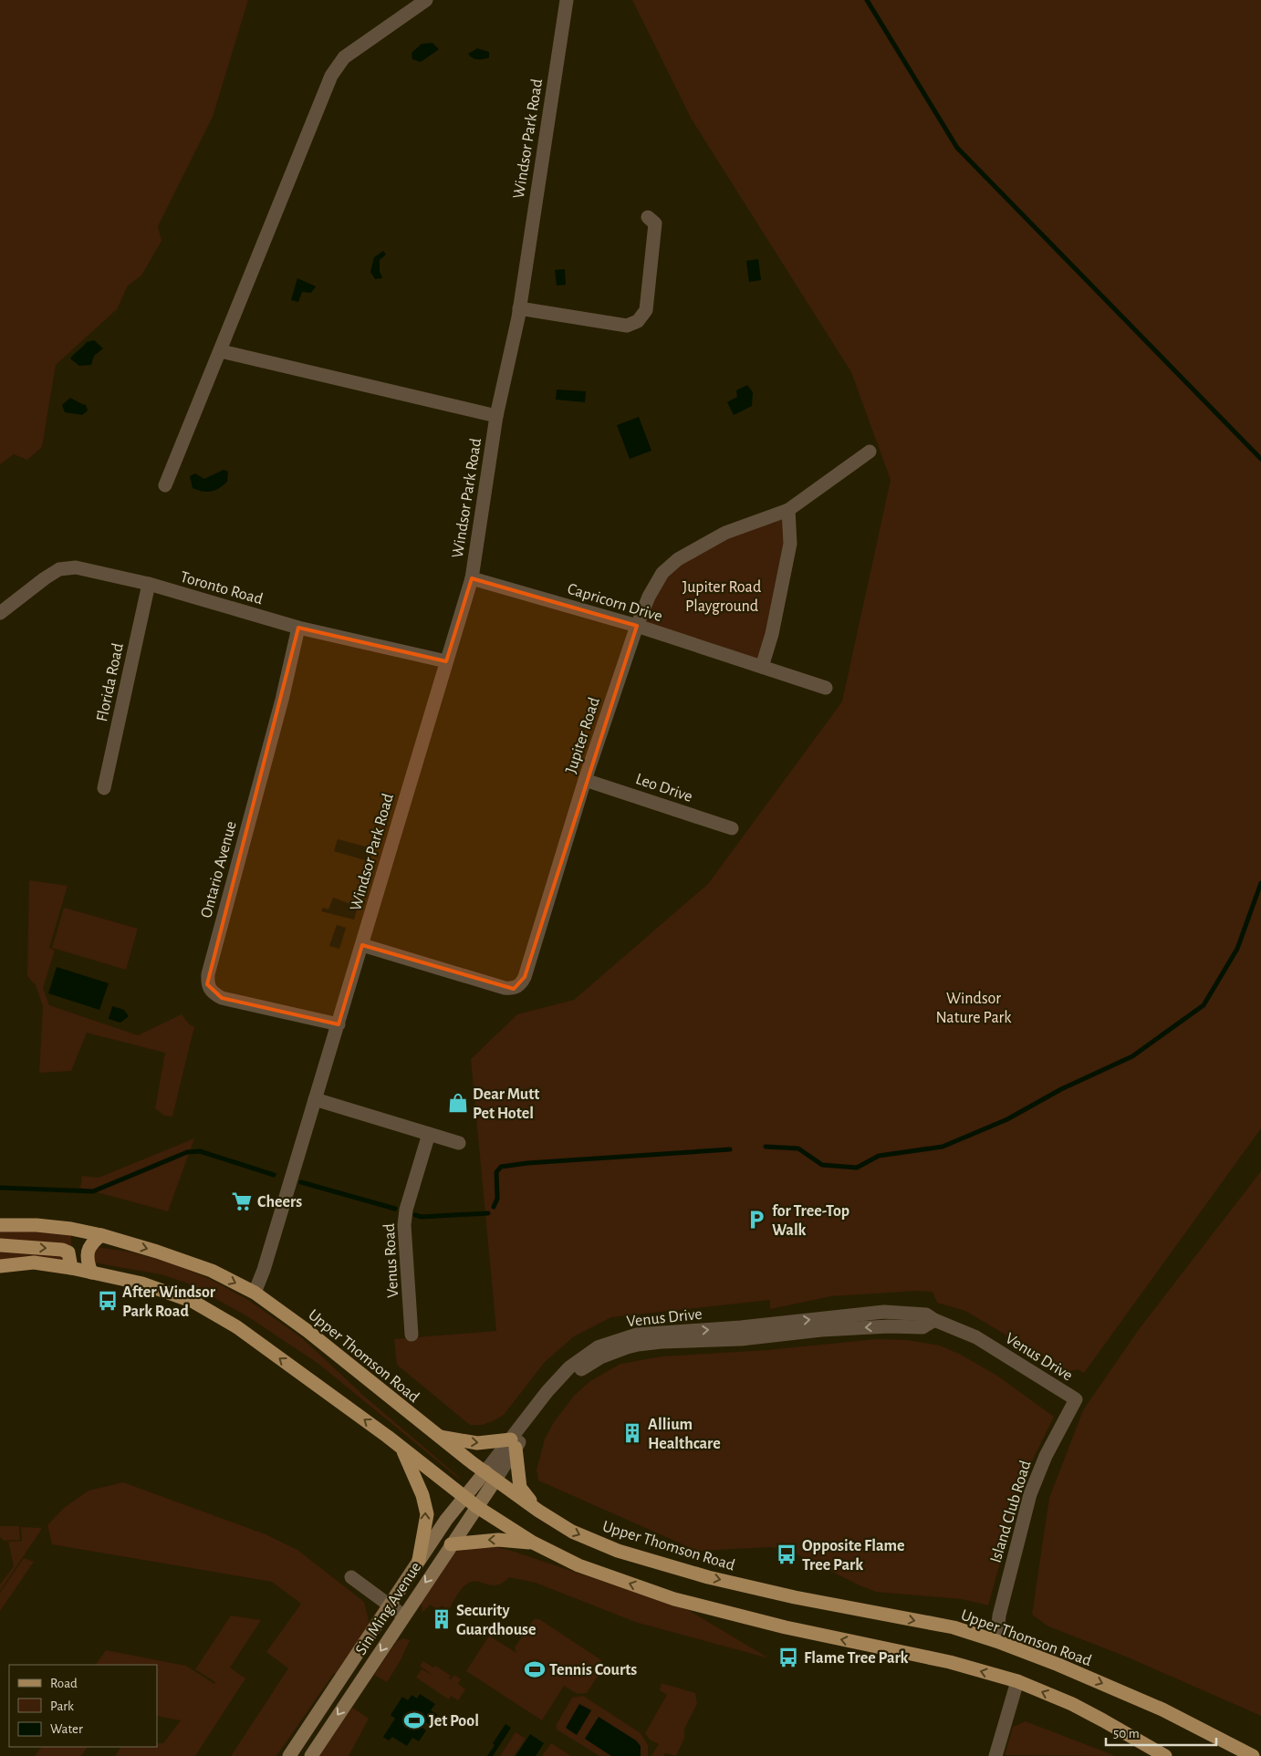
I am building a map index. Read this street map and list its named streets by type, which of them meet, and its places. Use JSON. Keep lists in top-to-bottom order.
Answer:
{
  "streets": {
    "main road": ["Venus Drive", "Upper Thomson Road", "Sin Ming Avenue"],
    "street": [
      "Windsor Park Road",
      "Toronto Road",
      "Capricorn Drive",
      "Florida Road",
      "Jupiter Road",
      "Leo Drive",
      "Ontario Avenue",
      "Venus Road",
      "Island Club Road"
    ]
  },
  "crossings": [
    ["Windsor Park Road", "Toronto Road"],
    ["Windsor Park Road", "Capricorn Drive"],
    ["Windsor Park Road", "Jupiter Road"],
    ["Windsor Park Road", "Ontario Avenue"],
    ["Windsor Park Road", "Upper Thomson Road"],
    ["Toronto Road", "Florida Road"],
    ["Toronto Road", "Ontario Avenue"],
    ["Capricorn Drive", "Jupiter Road"],
    ["Jupiter Road", "Leo Drive"],
    ["Venus Drive", "Upper Thomson Road"],
    ["Venus Drive", "Island Club Road"],
    ["Venus Drive", "Sin Ming Avenue"],
    ["Upper Thomson Road", "Island Club Road"],
    ["Upper Thomson Road", "Sin Ming Avenue"]
  ],
  "parks": ["Jupiter Road Playground", "Windsor Nature Park"],
  "places": {
    "shop": ["Dear Mutt Pet Hotel"],
    "supermarket": ["Cheers"],
    "parking": ["for Tree-Top Walk"],
    "bus stop": ["After Windsor Park Road", "Opposite Flame Tree Park", "Flame Tree Park"],
    "building": ["Allium Healthcare", "Security Guardhouse"],
    "sports": ["Tennis Courts", "Jet Pool"]
  },
  "legend": ["Road", "Park", "Water"],
  "scale_bar": "50 m"
}
